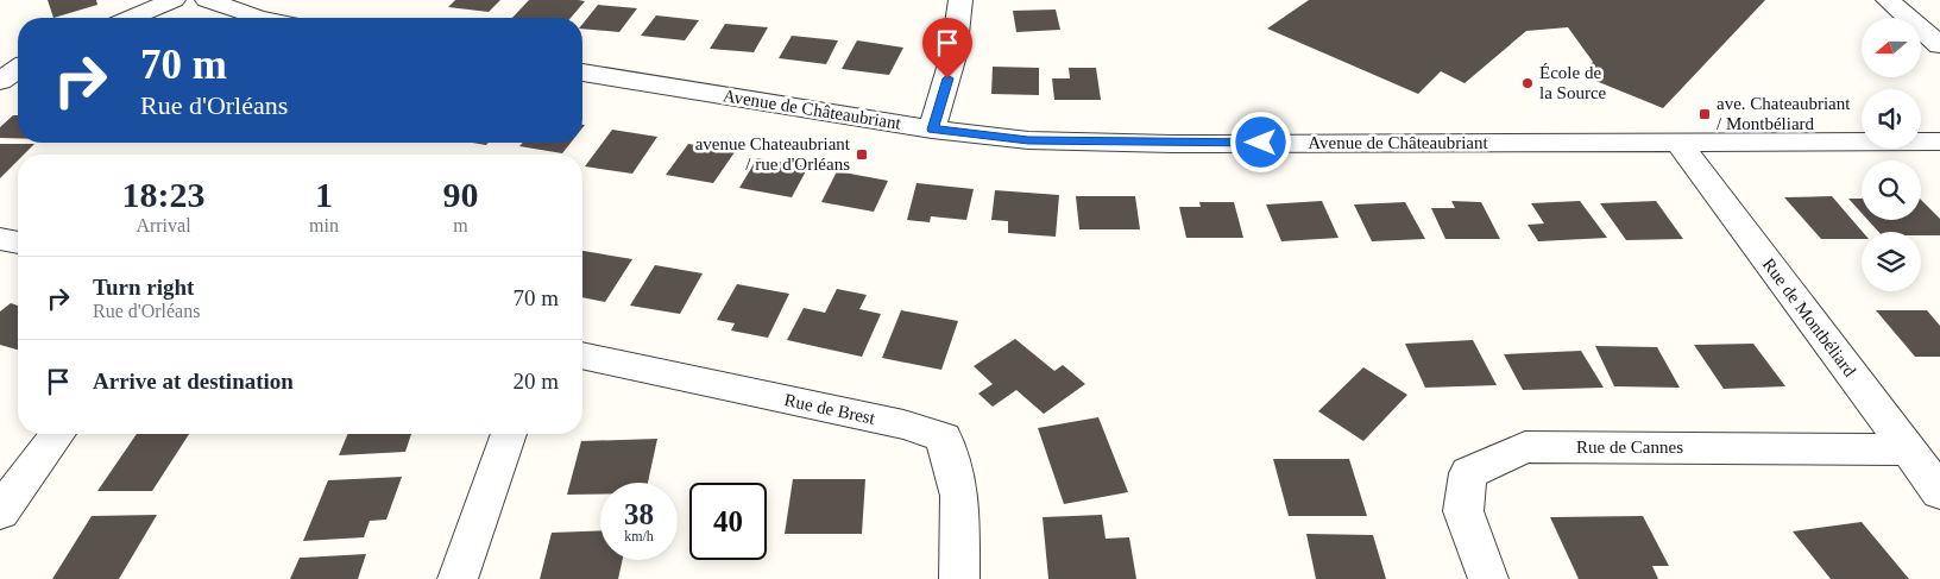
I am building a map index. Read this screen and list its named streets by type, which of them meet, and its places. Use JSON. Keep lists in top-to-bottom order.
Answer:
{
  "streets": {
    "street": [
      "Avenue de Châteaubriant",
      "Rue de Montbéliard",
      "Rue de Brest",
      "Rue de Cannes"
    ]
  },
  "crossings": [
    ["Avenue de Châteaubriant", "Rue de Montbéliard"],
    ["Rue de Montbéliard", "Rue de Cannes"]
  ],
  "places": {
    "other": ["École de la Source"],
    "transit": ["ave. Chateaubriant / Montbéliard", "avenue Chateaubriant / rue d'Orléans"]
  },
  "north": "left",
  "page": {
    "turn": ["70 m", "Rue d'Orléans"],
    "eta": [
      "18:23",
      "Arrival",
      "1",
      "min",
      "90",
      "m"
    ],
    "list": [
      {
        "name": "Turn right",
        "note": "Rue d'Orléans",
        "value": "70 m"
      },
      {
        "name": "Arrive at destination",
        "value": "20 m"
      }
    ],
    "speed": "38 km/h",
    "limit": "40"
  }
}
